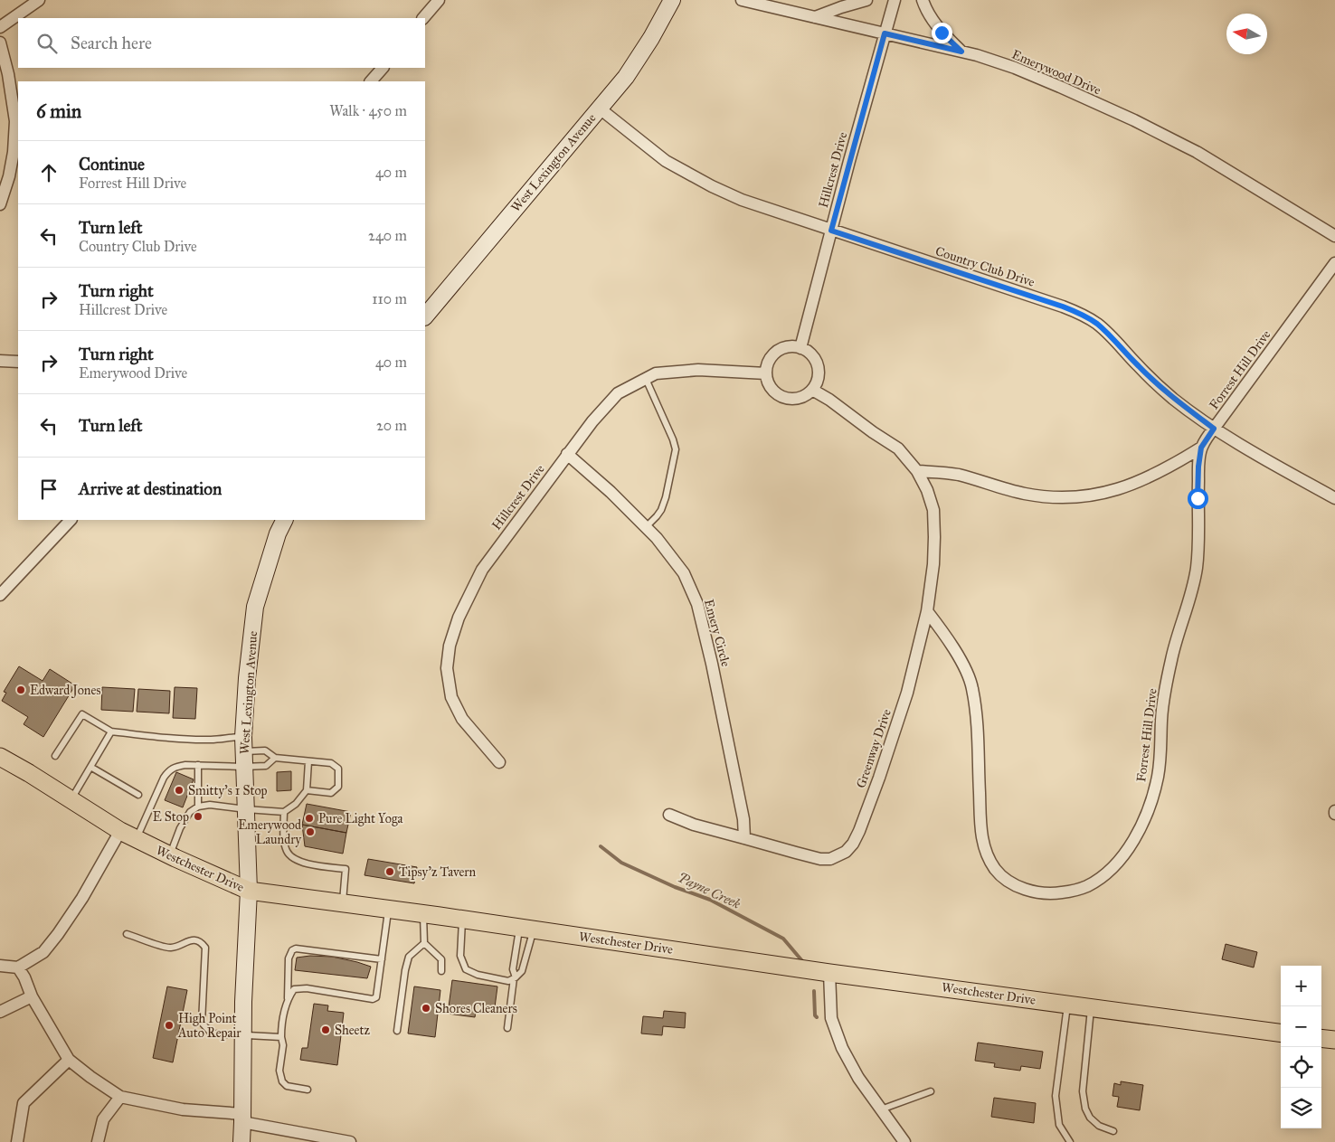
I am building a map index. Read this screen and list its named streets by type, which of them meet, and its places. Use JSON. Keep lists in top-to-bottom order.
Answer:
{
  "streets": {
    "main road": ["Westchester Drive"],
    "street": [
      "Emerywood Drive",
      "West Lexington Avenue",
      "Hillcrest Drive",
      "Country Club Drive",
      "Forrest Hill Drive",
      "Emery Circle",
      "Greenway Drive"
    ]
  },
  "crossings": [
    ["Emerywood Drive", "Hillcrest Drive"],
    ["West Lexington Avenue", "Country Club Drive"],
    ["West Lexington Avenue", "Westchester Drive"],
    ["Hillcrest Drive", "Country Club Drive"],
    ["Hillcrest Drive", "Emery Circle"],
    ["Hillcrest Drive", "Greenway Drive"],
    ["Country Club Drive", "Forrest Hill Drive"],
    ["Forrest Hill Drive", "Greenway Drive"],
    ["Emery Circle", "Greenway Drive"]
  ],
  "water": ["Payne Creek"],
  "places": [
    "Edward Jones",
    "Smitty's 1 Stop",
    "E Stop",
    "Pure Light Yoga",
    "Emerywood Laundry",
    "Tipsy'z Tavern",
    "Shores Cleaners",
    "High Point Auto Repair",
    "Sheetz"
  ],
  "north": "left",
  "page": {
    "search": "Search here",
    "heading": ["6 min", "Walk · 450 m"],
    "list": [
      ["Continue", "Forrest Hill Drive", "40 m"],
      ["Turn left", "Country Club Drive", "240 m"],
      ["Turn right", "Hillcrest Drive", "110 m"],
      ["Turn right", "Emerywood Drive", "40 m"],
      ["Turn left", "20 m"],
      "Arrive at destination"
    ],
    "map_buttons": ["+", "−"]
  }
}
